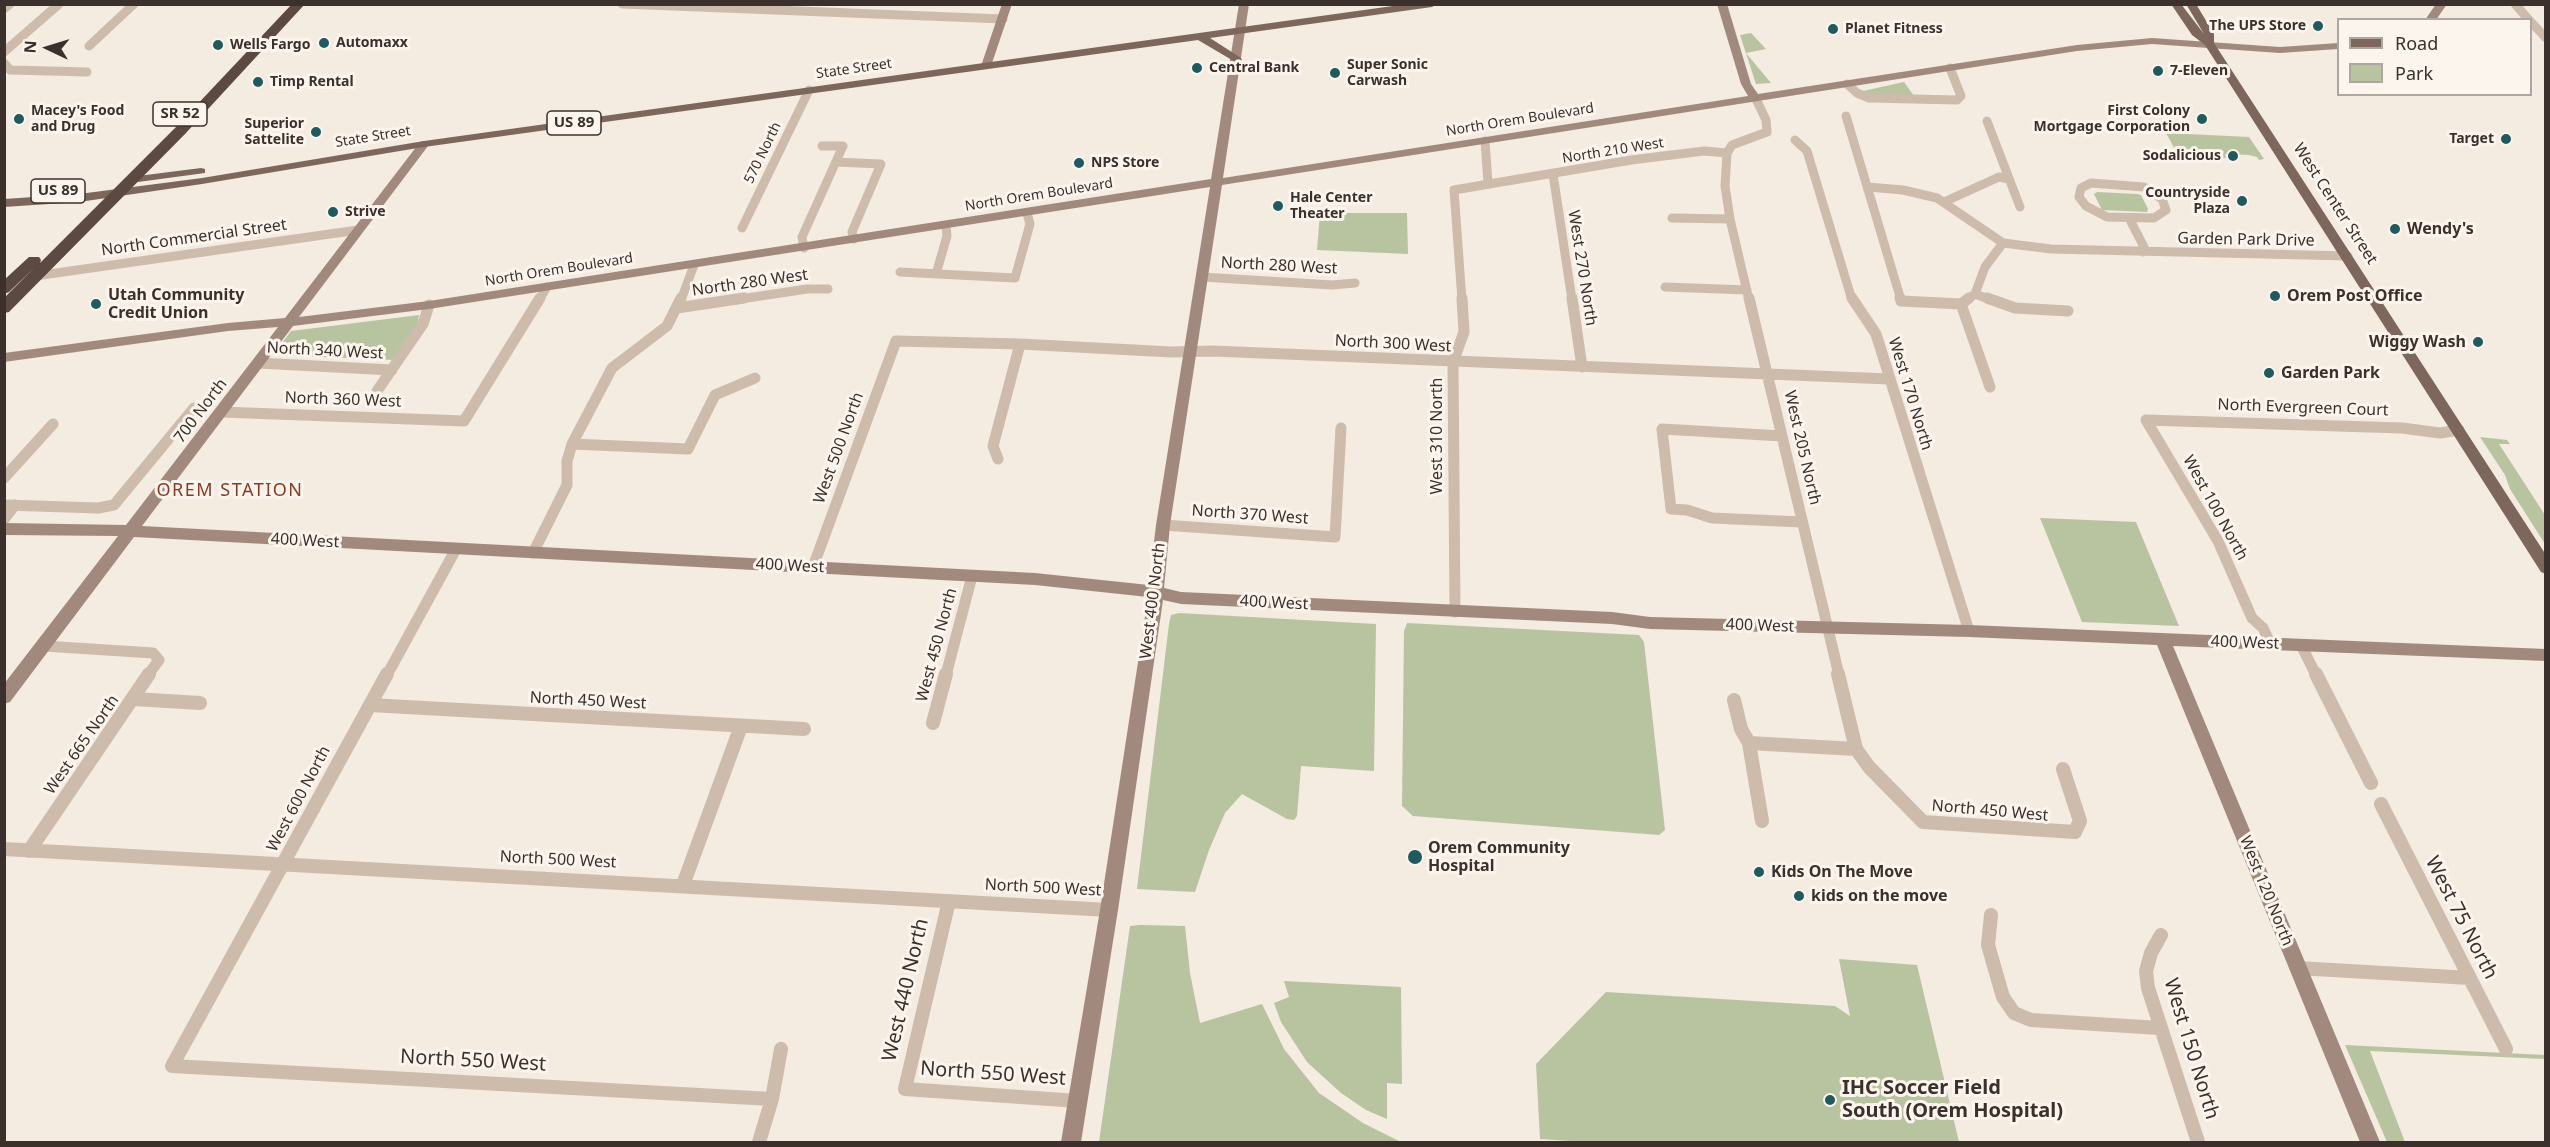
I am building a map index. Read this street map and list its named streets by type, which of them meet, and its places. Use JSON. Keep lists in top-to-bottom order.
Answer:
{
  "streets": {
    "highway": ["SR 52"],
    "main road": ["State Street", "US 89", "West Center Street"],
    "street": [
      "North Orem Boulevard",
      "North 210 West",
      "570 North",
      "North Commercial Street",
      "Garden Park Drive",
      "North 280 West",
      "West 270 North",
      "North 300 West",
      "North 340 West",
      "West 170 North",
      "North 360 West",
      "North Evergreen Court",
      "700 North",
      "West 310 North",
      "West 500 North",
      "West 205 North",
      "West 100 North",
      "North 370 West",
      "400 West",
      "West 400 North",
      "West 450 North",
      "North 450 West",
      "West 665 North",
      "West 600 North",
      "North 500 West",
      "West 120 North",
      "West 75 North",
      "West 440 North",
      "West 150 North",
      "North 550 West"
    ]
  },
  "crossings": [
    ["State Street", "SR 52"],
    ["State Street", "570 North"],
    ["State Street", "700 North"],
    ["State Street", "West 400 North"],
    ["SR 52", "North Commercial Street"],
    ["North Orem Boulevard", "West Center Street"],
    ["North Orem Boulevard", "North 360 West"],
    ["North Orem Boulevard", "700 North"],
    ["North Orem Boulevard", "West 400 North"],
    ["North 210 West", "West 270 North"],
    ["North 210 West", "West 310 North"],
    ["North 210 West", "West 205 North"],
    ["West Center Street", "Garden Park Drive"],
    ["West Center Street", "North Evergreen Court"],
    ["North Commercial Street", "700 North"],
    ["North 280 West", "West 400 North"],
    ["West 270 North", "North 300 West"],
    ["North 300 West", "West 170 North"],
    ["North 300 West", "West 310 North"],
    ["North 300 West", "West 500 North"],
    ["North 300 West", "West 205 North"],
    ["North 300 West", "West 400 North"],
    ["North 340 West", "700 North"],
    ["West 170 North", "400 West"],
    ["North 360 West", "700 North"],
    ["North Evergreen Court", "West 100 North"],
    ["700 North", "400 West"],
    ["700 North", "West 665 North"],
    ["West 310 North", "400 West"],
    ["West 500 North", "400 West"],
    ["West 205 North", "400 West"],
    ["West 205 North", "North 450 West"],
    ["West 100 North", "400 West"],
    ["North 370 West", "West 400 North"],
    ["400 West", "West 400 North"],
    ["400 West", "West 450 North"],
    ["400 West", "West 600 North"],
    ["400 West", "West 120 North"],
    ["West 400 North", "North 500 West"],
    ["West 400 North", "North 550 West"],
    ["North 450 West", "West 600 North"],
    ["West 665 North", "North 500 West"],
    ["West 600 North", "North 500 West"],
    ["West 600 North", "North 550 West"],
    ["North 500 West", "West 440 North"],
    ["West 440 North", "North 550 West"]
  ],
  "districts": ["OREM STATION"],
  "places": [
    "The UPS Store",
    "Planet Fitness",
    "Automaxx",
    "Wells Fargo",
    "Central Bank",
    "7-Eleven",
    "Super Sonic Carwash",
    "Timp Rental",
    "Macey's Food and Drug",
    "First Colony Mortgage Corporation",
    "Superior Sattelite",
    "Target",
    "Sodalicious",
    "NPS Store",
    "Countryside Plaza",
    "Hale Center Theater",
    "Strive",
    "Wendy's",
    "Orem Post Office",
    "Utah Community Credit Union",
    "Wiggy Wash",
    "Garden Park",
    "Orem Community Hospital",
    "Kids On The Move",
    "kids on the move",
    "IHC Soccer Field South (Orem Hospital)"
  ],
  "legend": ["Road", "Park"],
  "north": "left"
}
